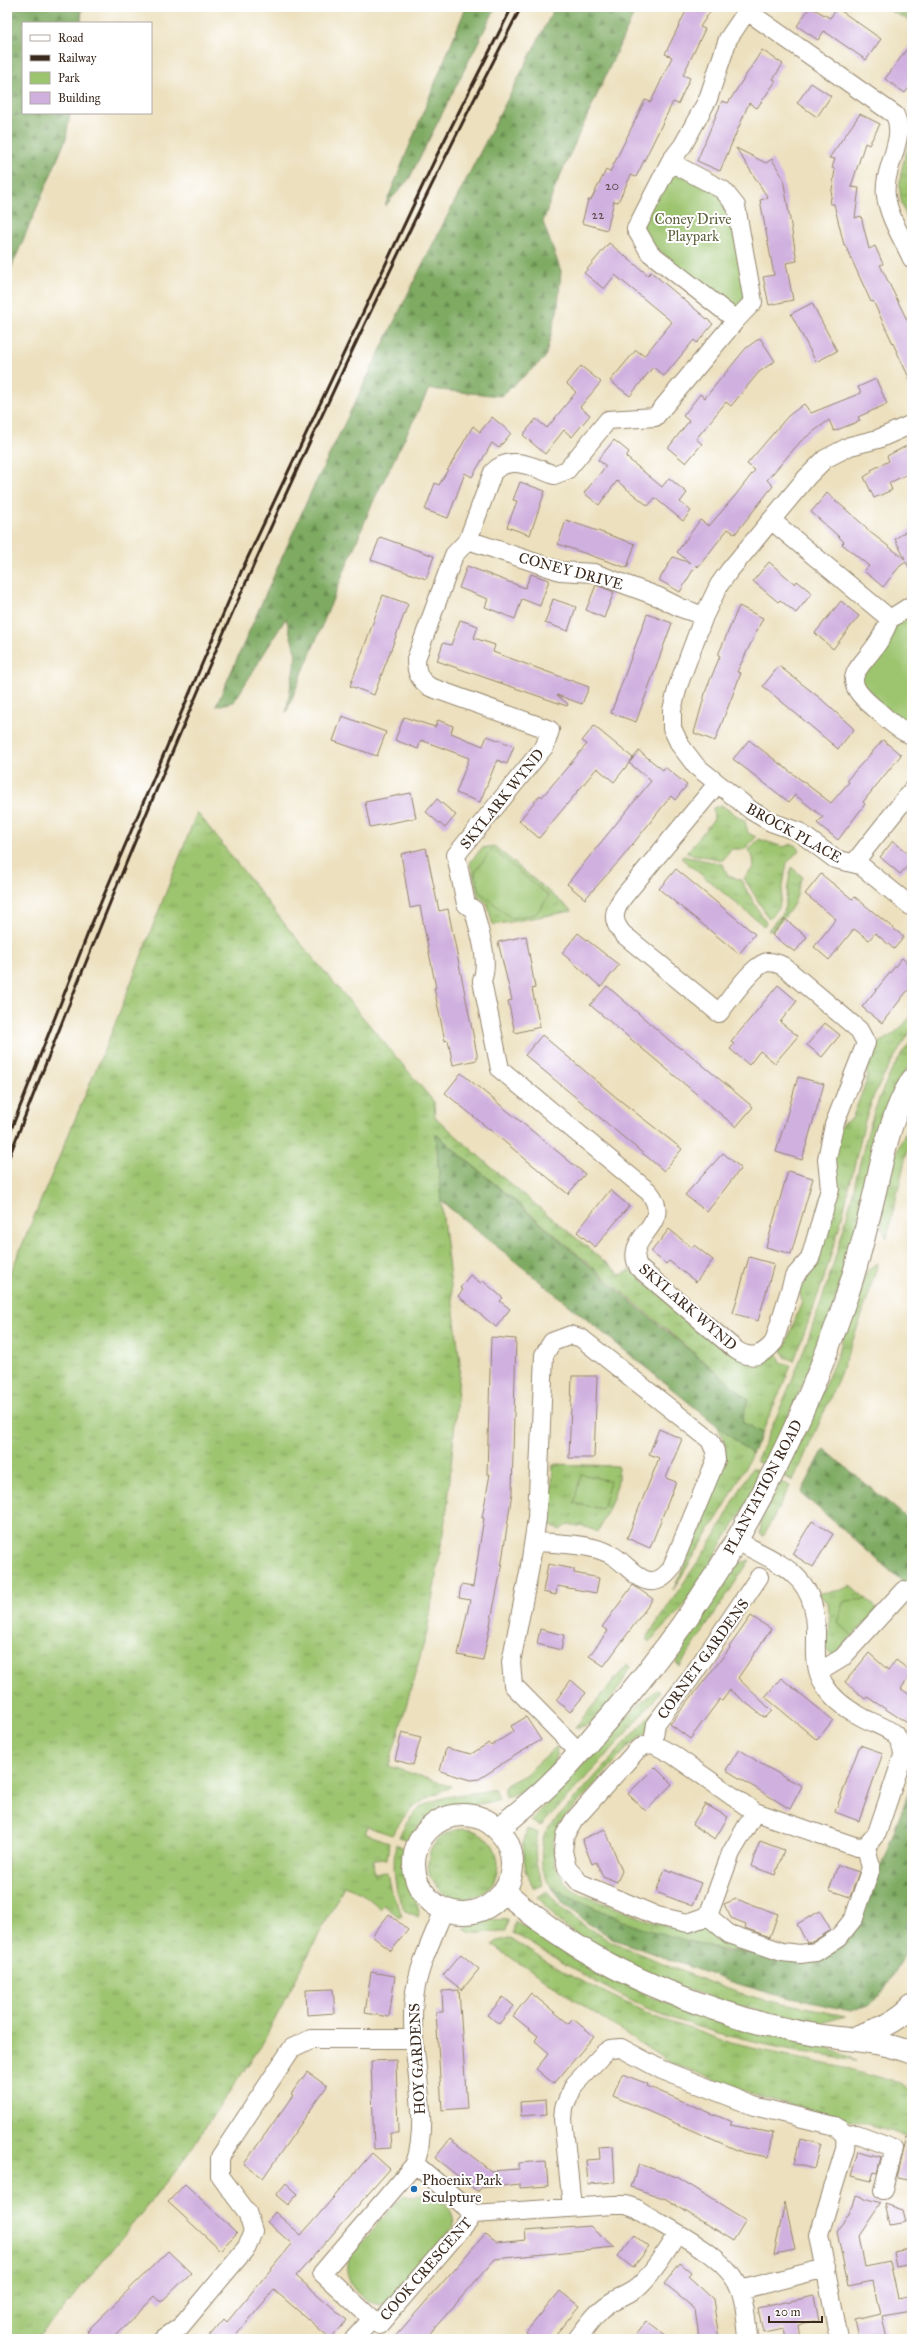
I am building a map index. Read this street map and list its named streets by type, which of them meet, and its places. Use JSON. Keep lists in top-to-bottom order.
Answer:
{
  "streets": {
    "street": [
      "CONEY DRIVE",
      "SKYLARK WYND",
      "BROCK PLACE",
      "PLANTATION ROAD",
      "CORNET GARDENS",
      "HOY GARDENS",
      "COOK CRESCENT"
    ]
  },
  "crossings": [
    ["CONEY DRIVE", "SKYLARK WYND"],
    ["CONEY DRIVE", "BROCK PLACE"],
    ["SKYLARK WYND", "BROCK PLACE"],
    ["PLANTATION ROAD", "HOY GARDENS"],
    ["HOY GARDENS", "COOK CRESCENT"]
  ],
  "parks": ["Coney Drive Playpark"],
  "places": ["Phoenix Park Sculpture"],
  "house_numbers": ["20", "22"],
  "legend": [
    "Road",
    "Railway",
    "Park",
    "Building"
  ],
  "scale_bar": "20 m"
}
